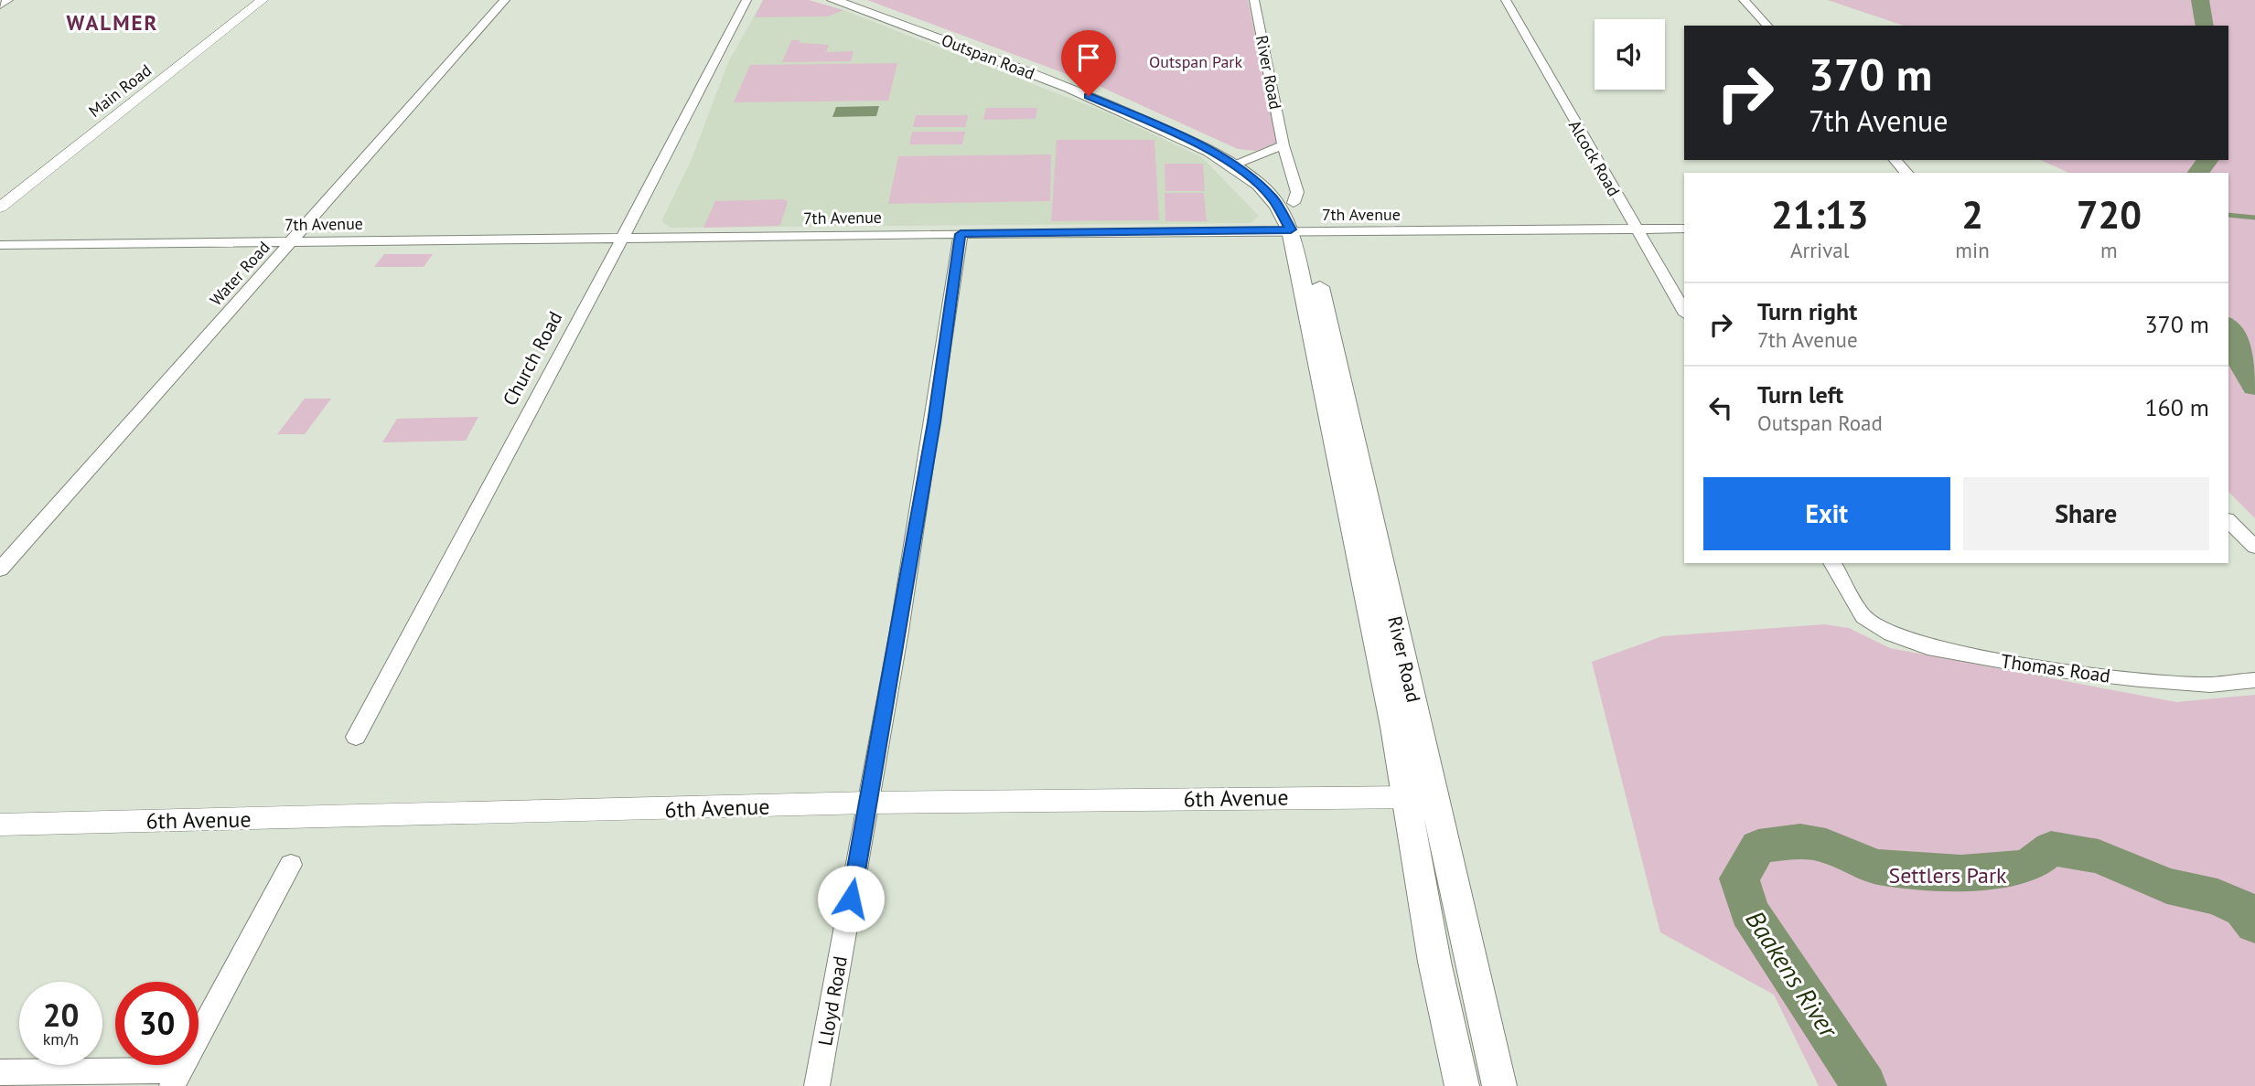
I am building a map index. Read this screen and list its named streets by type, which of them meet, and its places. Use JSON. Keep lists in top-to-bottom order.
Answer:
{
  "streets": {
    "main road": ["Outspan Road", "River Road"],
    "street": [
      "Main Road",
      "Alcock Road",
      "7th Avenue",
      "Water Road",
      "Church Road",
      "Thomas Road",
      "6th Avenue",
      "Lloyd Road"
    ]
  },
  "crossings": [
    ["Outspan Road", "River Road"],
    ["Outspan Road", "7th Avenue"],
    ["River Road", "7th Avenue"],
    ["River Road", "6th Avenue"],
    ["Alcock Road", "7th Avenue"],
    ["7th Avenue", "Water Road"],
    ["7th Avenue", "Church Road"],
    ["7th Avenue", "Lloyd Road"],
    ["6th Avenue", "Lloyd Road"]
  ],
  "districts": ["WALMER"],
  "water": ["Baakens River"],
  "parks": ["Outspan Park", "Settlers Park"],
  "page": {
    "turn": ["370 m", "7th Avenue"],
    "eta": [
      "21:13",
      "Arrival",
      "2",
      "min",
      "720",
      "m"
    ],
    "list": [
      {
        "name": "Turn right",
        "note": "7th Avenue",
        "value": "370 m"
      },
      {
        "name": "Turn left",
        "note": "Outspan Road",
        "value": "160 m"
      }
    ],
    "buttons": ["Exit", "Share"],
    "speed": "20 km/h",
    "limit": "30"
  }
}
